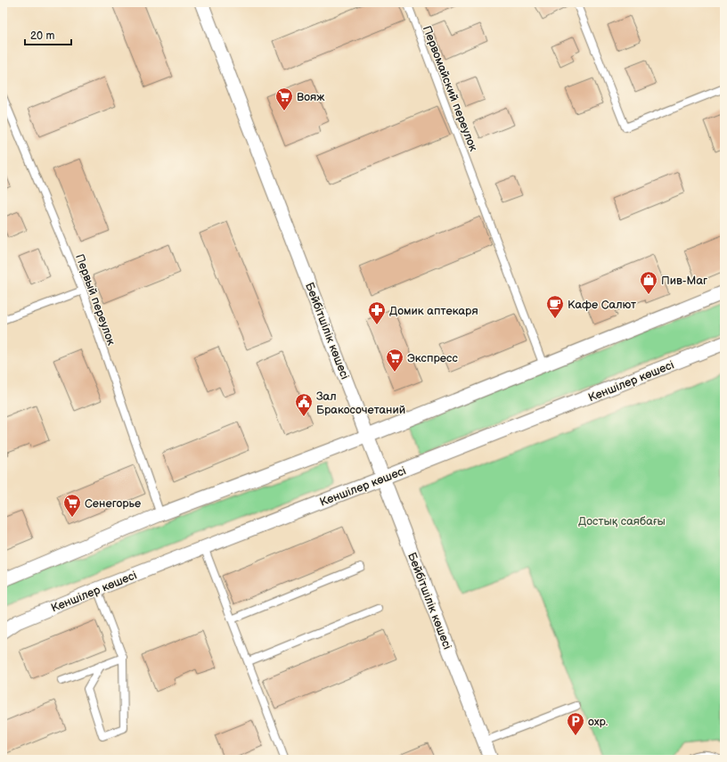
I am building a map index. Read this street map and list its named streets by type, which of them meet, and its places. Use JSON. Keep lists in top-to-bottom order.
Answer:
{
  "streets": {
    "street": ["Бейбітшілік көшесі", "Кеншілер көшесі"],
    "lane": ["Первомайский переулок", "Первый переулок"]
  },
  "crossings": [
    ["Бейбітшілік көшесі", "Кеншілер көшесі"]
  ],
  "parks": ["Достық саябағы"],
  "places": {
    "supermarket": ["Вояж", "Экспресс", "Сенегорье"],
    "shop": ["Пив-Маг"],
    "cafe": ["Кафе Салют"],
    "pharmacy": ["Домик аптекаря"],
    "public building": ["Зал Бракосочетаний"],
    "parking": ["охр."]
  },
  "scale_bar": "20 m"
}
